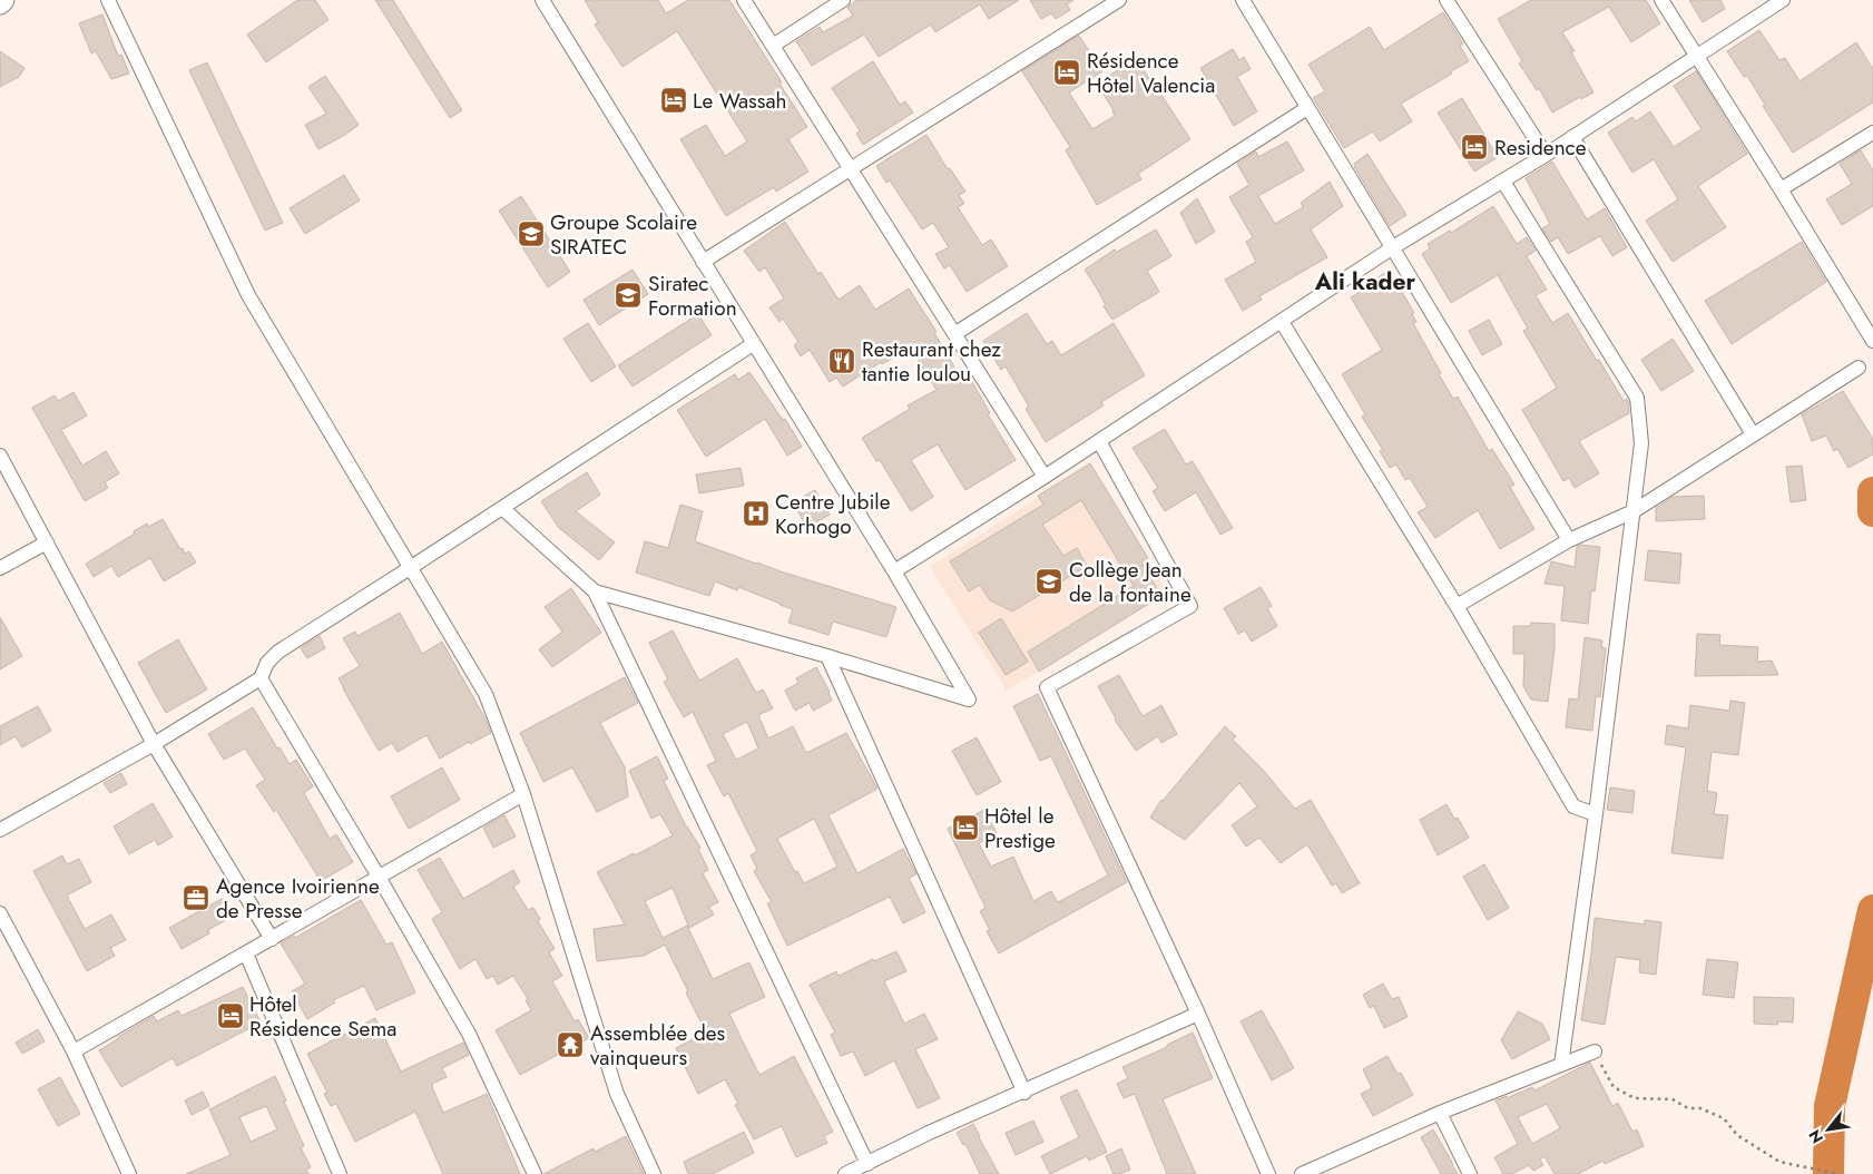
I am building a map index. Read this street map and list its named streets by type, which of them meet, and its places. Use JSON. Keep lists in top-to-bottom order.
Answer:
{
  "districts": ["Ali kader"],
  "places": {
    "hotel": [
      "Résidence Hôtel Valencia",
      "Le Wassah",
      "Residence",
      "Hôtel le Prestige",
      "Hôtel Résidence Sema"
    ],
    "school or university": ["Groupe Scolaire SIRATEC", "Siratec Formation", "Collège Jean de la fontaine"],
    "restaurant": ["Restaurant chez tantie loulou"],
    "hospital": ["Centre Jubile Korhogo"],
    "office": ["Agence Ivoirienne de Presse"],
    "temple": ["Assemblée des vainqueurs"]
  },
  "north": "bottom left"
}
